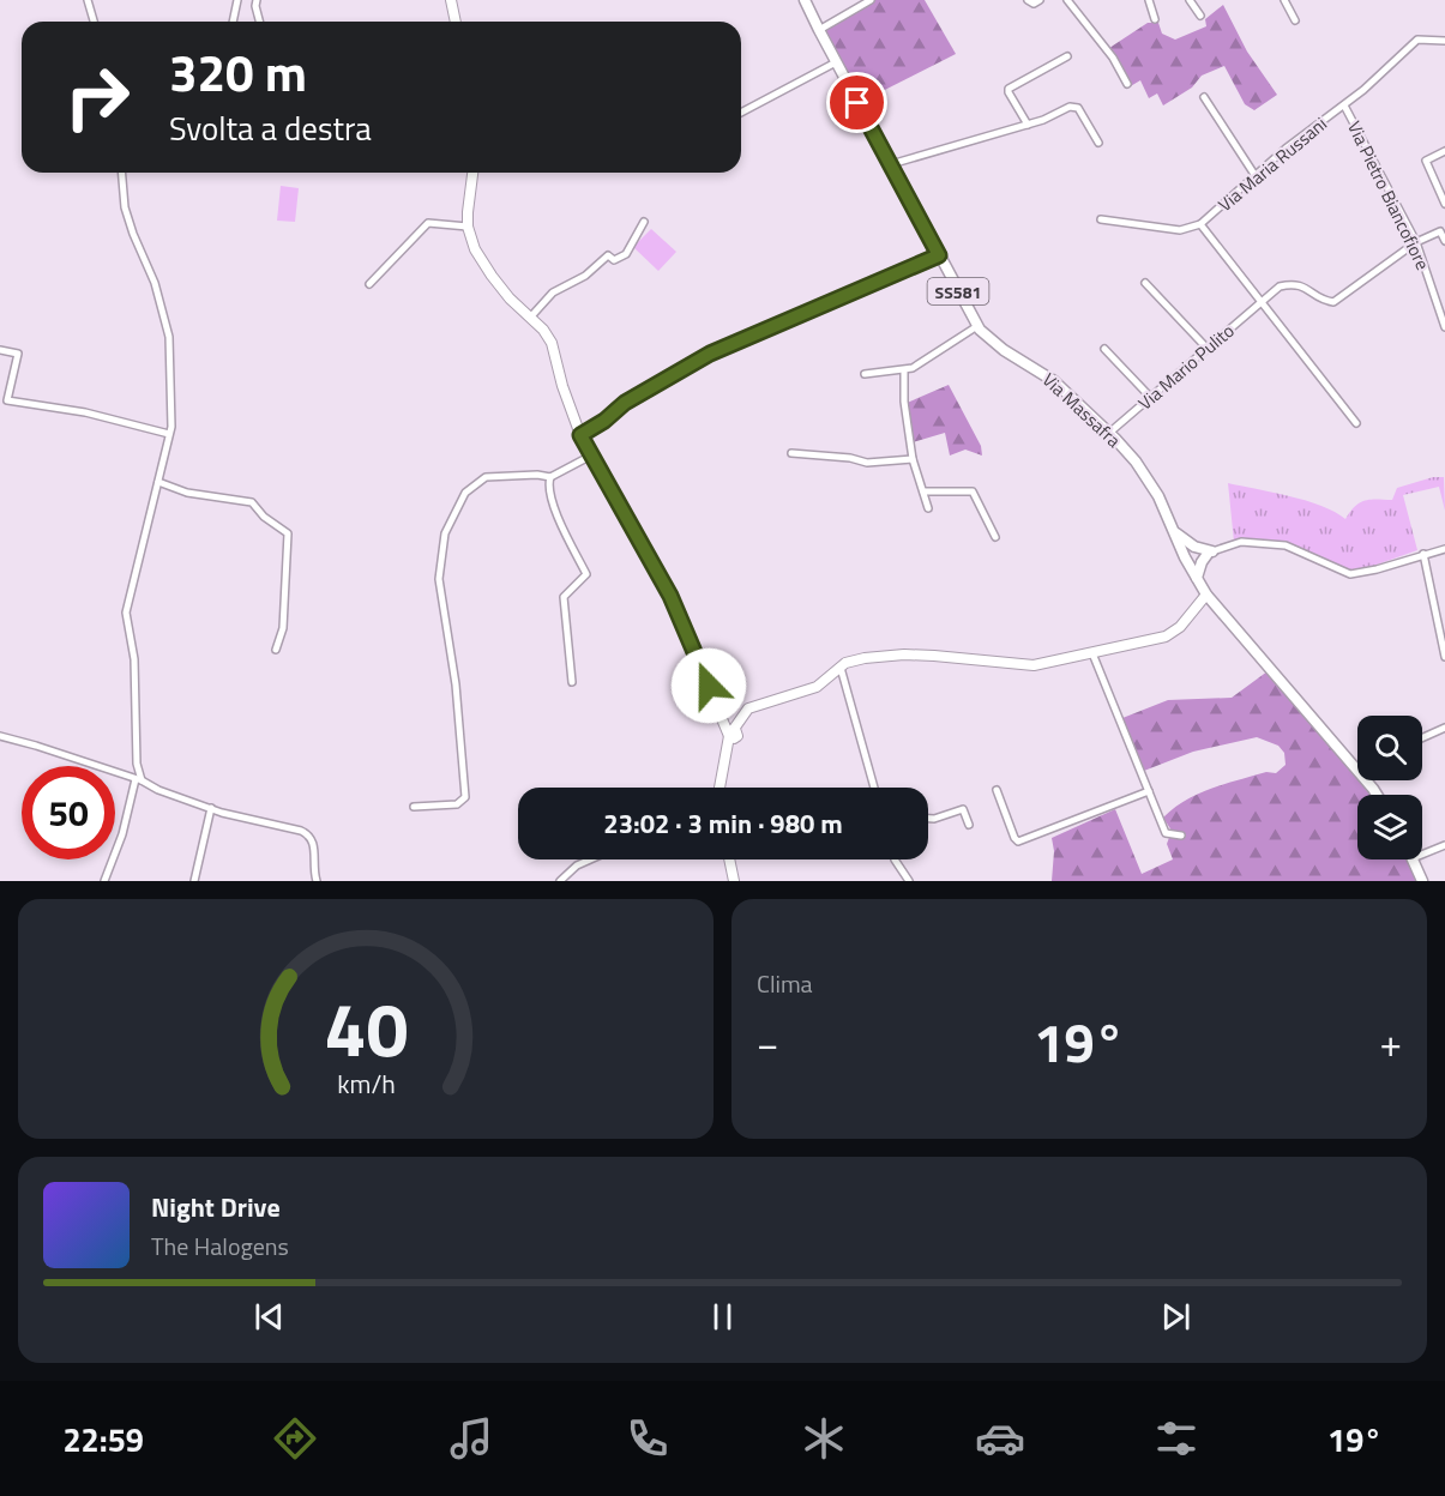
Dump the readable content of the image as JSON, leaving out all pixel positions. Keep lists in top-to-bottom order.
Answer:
{
  "streets": {
    "main road": ["SS581", "Via Massafra"],
    "street": ["Via Maria Russani", "Via Pietro Biancofiore", "Via Mario Pulito"]
  },
  "crossings": [
    ["Via Maria Russani", "Via Pietro Biancofiore"],
    ["Via Pietro Biancofiore", "Via Mario Pulito"],
    ["Via Mario Pulito", "Via Massafra"]
  ],
  "page": {
    "turn": ["320 m", "Svolta a destra"],
    "limit": "50",
    "trip": "23:02 · 3 min · 980 m",
    "tile": "Clima",
    "heat": ["−", "19°", "+"],
    "song": ["Night Drive", "The Halogens"],
    "tabs": ["22:59", "19°"],
    "gauge": ["40", "km/h"]
  }
}
